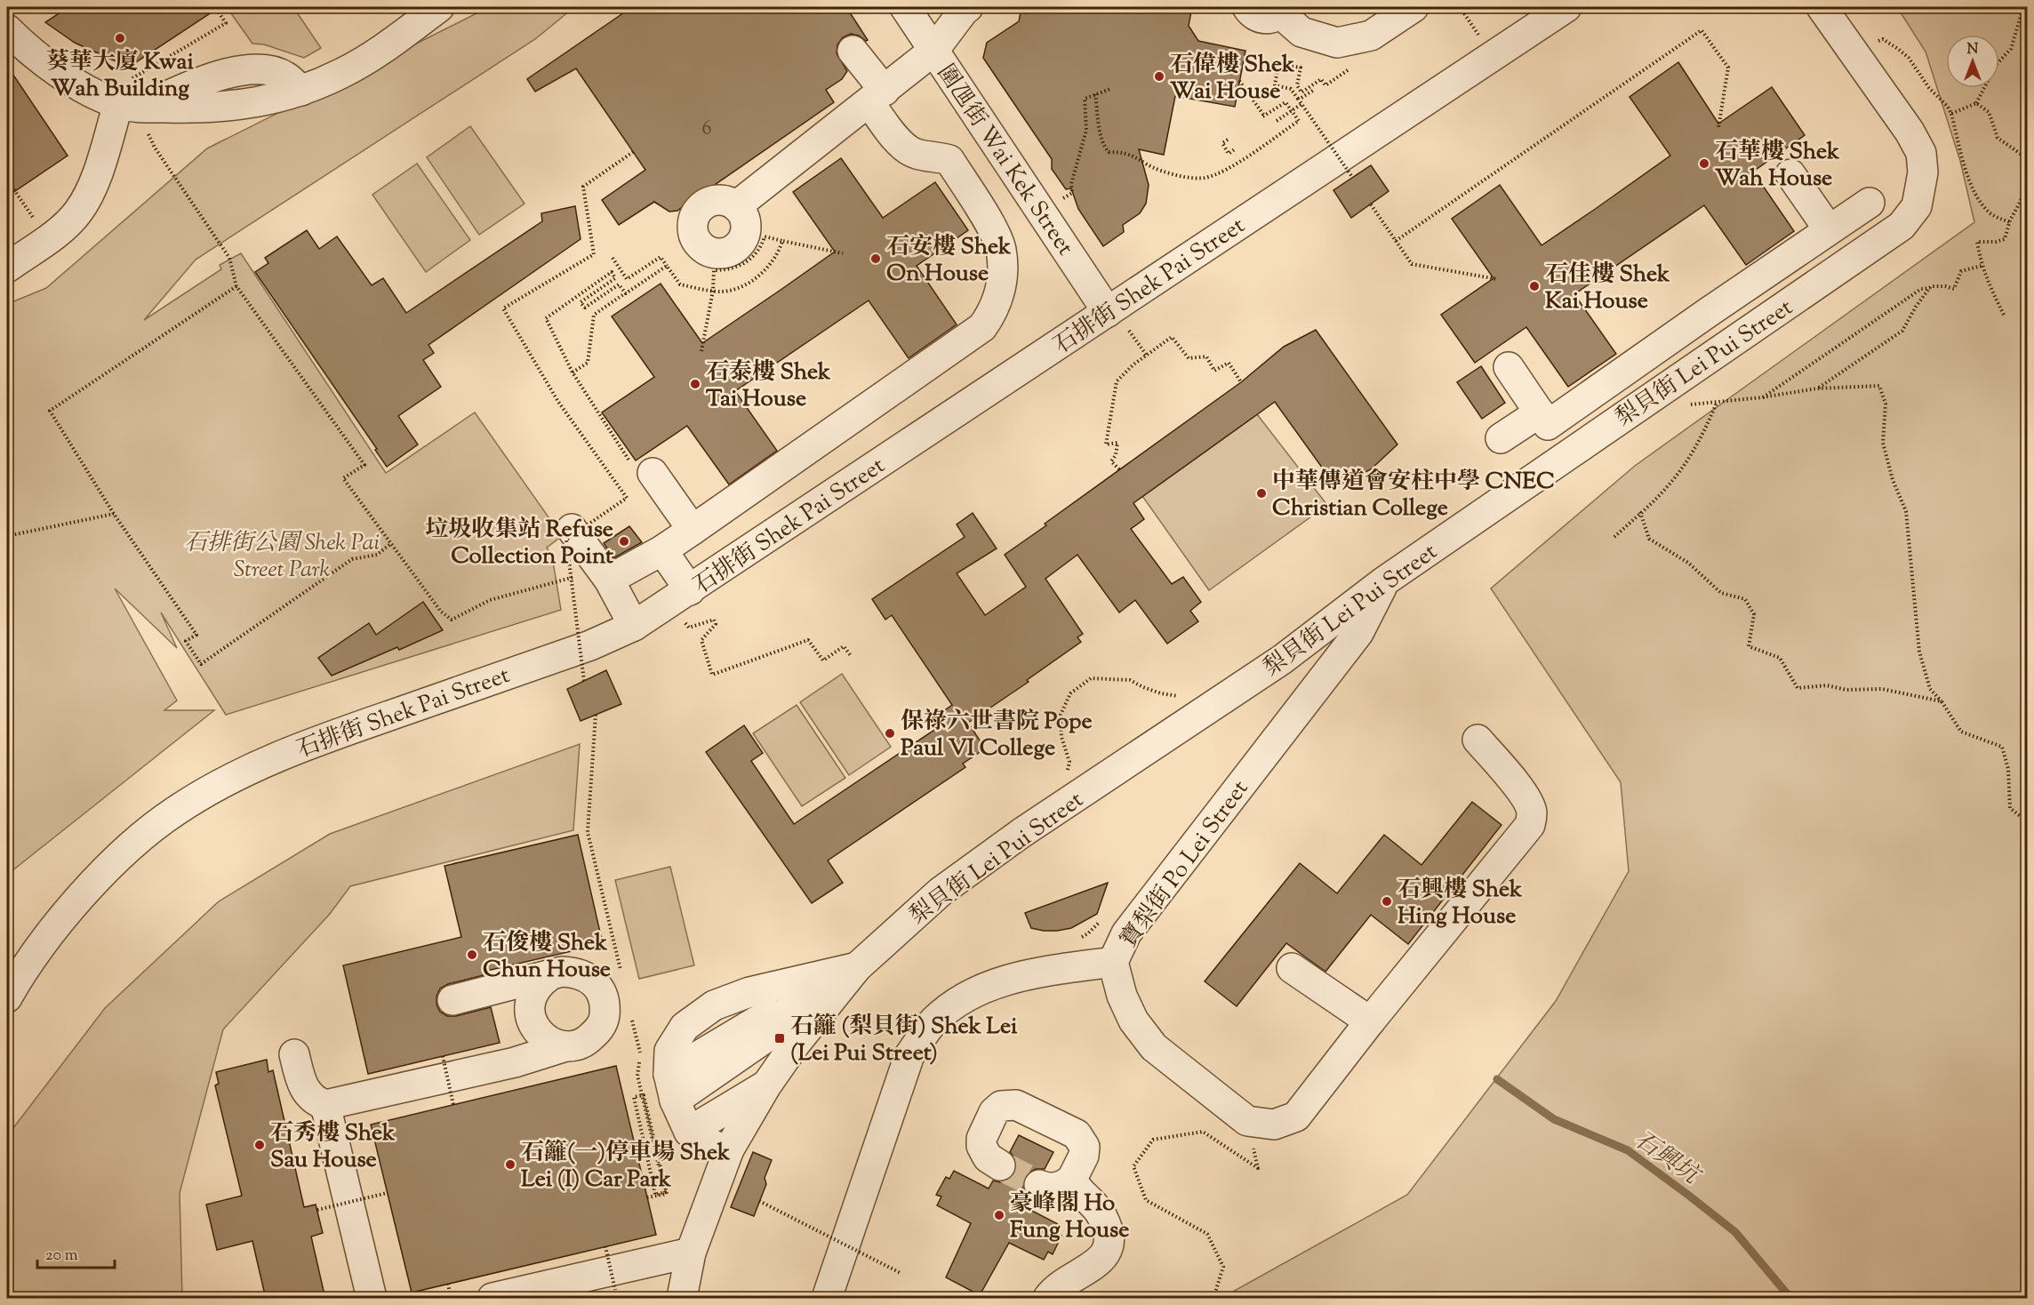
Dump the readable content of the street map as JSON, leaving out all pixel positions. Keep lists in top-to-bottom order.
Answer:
{
  "streets": {
    "street": [
      "圍乪街 Wai Kek Street",
      "石排街 Shek Pai Street",
      "梨貝街 Lei Pui Street",
      "寶梨街 Po Lei Street"
    ]
  },
  "crossings": [
    ["圍乪街 Wai Kek Street", "石排街 Shek Pai Street"],
    ["梨貝街 Lei Pui Street", "寶梨街 Po Lei Street"]
  ],
  "water": ["石興坑"],
  "parks": ["石排街公園 Shek Pai Street Park"],
  "places": {
    "other": [
      "葵華大廈 Kwai Wah Building",
      "石偉樓 Shek Wai House",
      "石華樓 Shek Wah House",
      "石安樓 Shek On House",
      "石佳樓 Shek Kai House",
      "石泰樓 Shek Tai House",
      "中華傳道會安柱中學 CNEC Christian College",
      "垃圾收集站 Refuse Collection Point",
      "保祿六世書院 Pope Paul VI College",
      "石興樓 Shek Hing House",
      "石俊樓 Shek Chun House",
      "石秀樓 Shek Sau House",
      "石籬(一)停車場 Shek Lei (I) Car Park",
      "豪峰閣 Ho Fung House"
    ],
    "transit": ["石籬 (梨貝街) Shek Lei (Lei Pui Street)"]
  },
  "house_numbers": ["6"],
  "scale_bar": "20 m",
  "north": "top"
}
